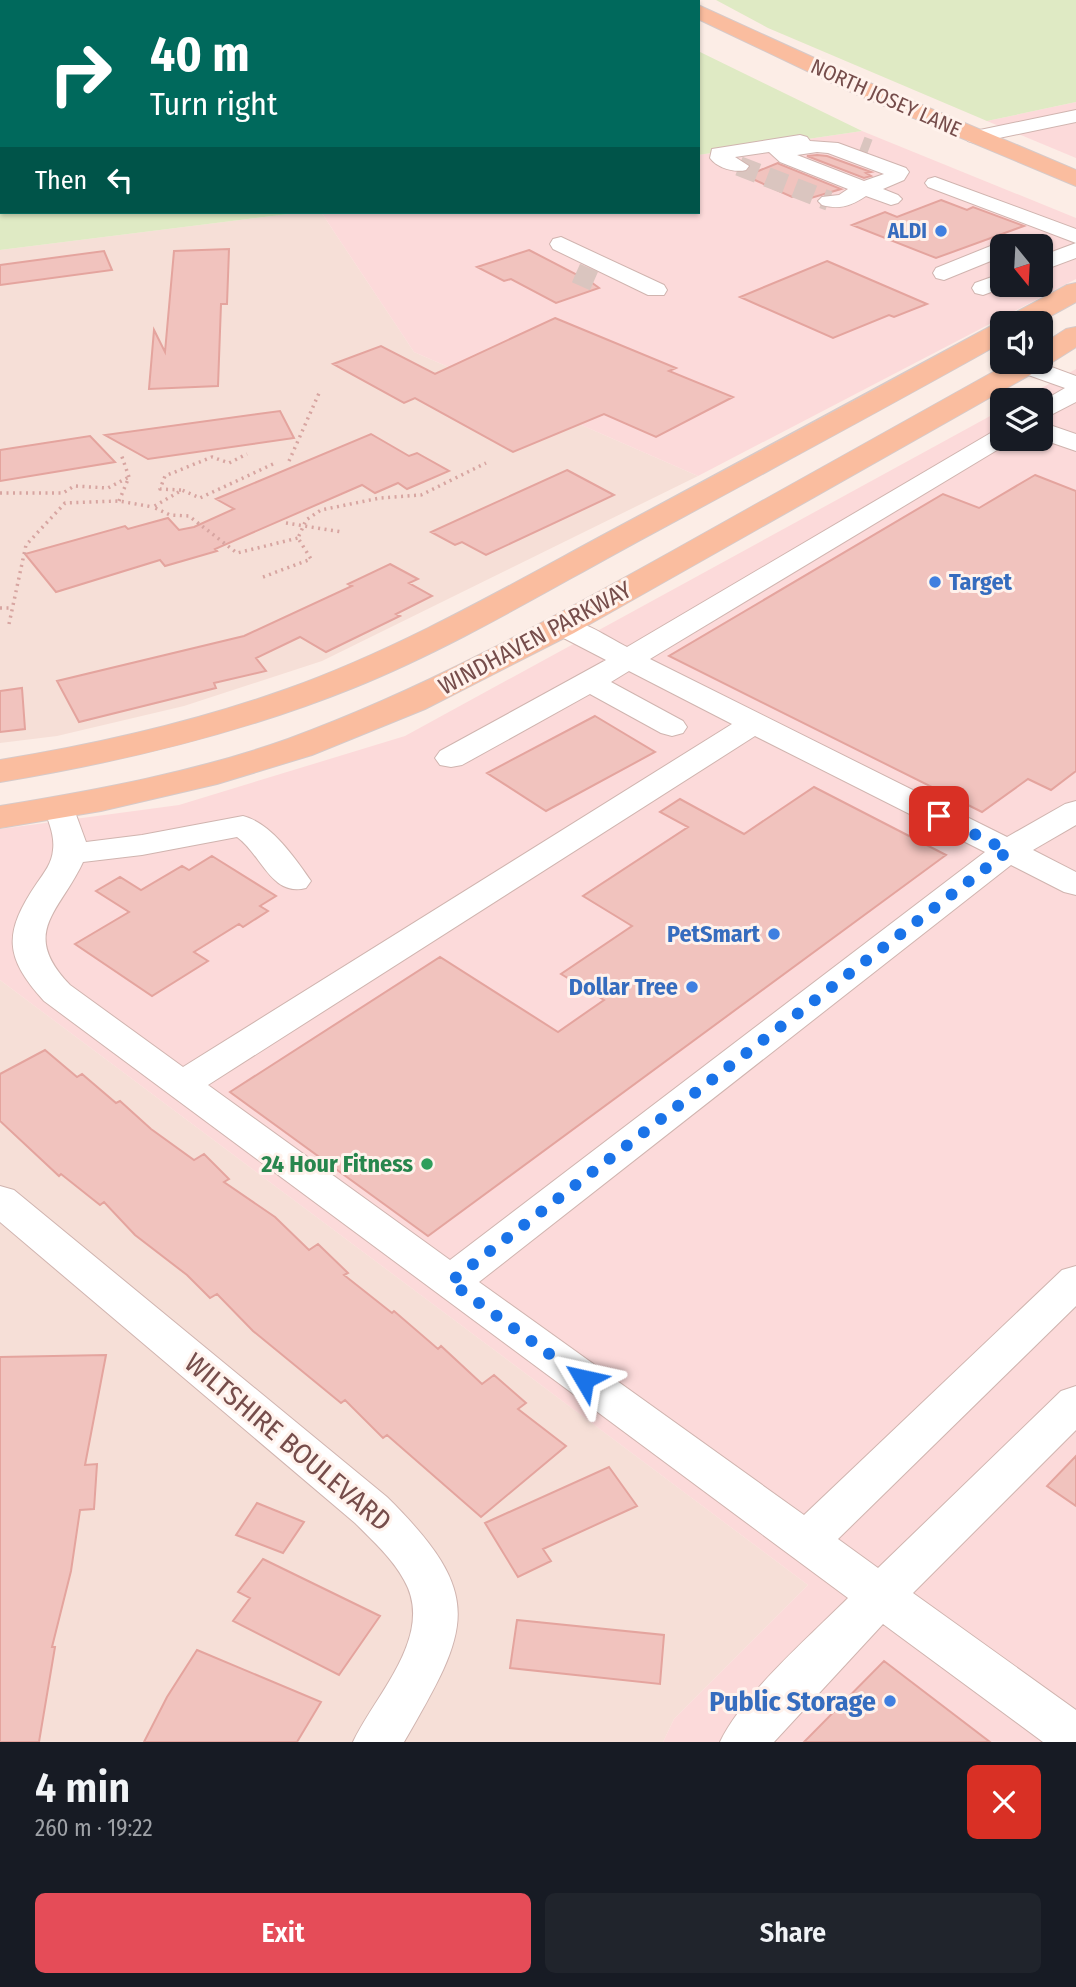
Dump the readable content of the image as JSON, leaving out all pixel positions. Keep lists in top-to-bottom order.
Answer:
{
  "streets": {
    "main road": ["NORTH JOSEY LANE", "WINDHAVEN PARKWAY"],
    "street": ["WILTSHIRE BOULEVARD"]
  },
  "places": [
    "ALDI",
    "Target",
    "PetSmart",
    "Dollar Tree",
    "24 Hour Fitness",
    "Public Storage"
  ],
  "north": "bottom",
  "page": {
    "turn": ["40 m", "Turn right"],
    "then": "Then",
    "heading": ["4 min", "260 m · 19:22"],
    "buttons": ["Exit", "Share"]
  }
}
